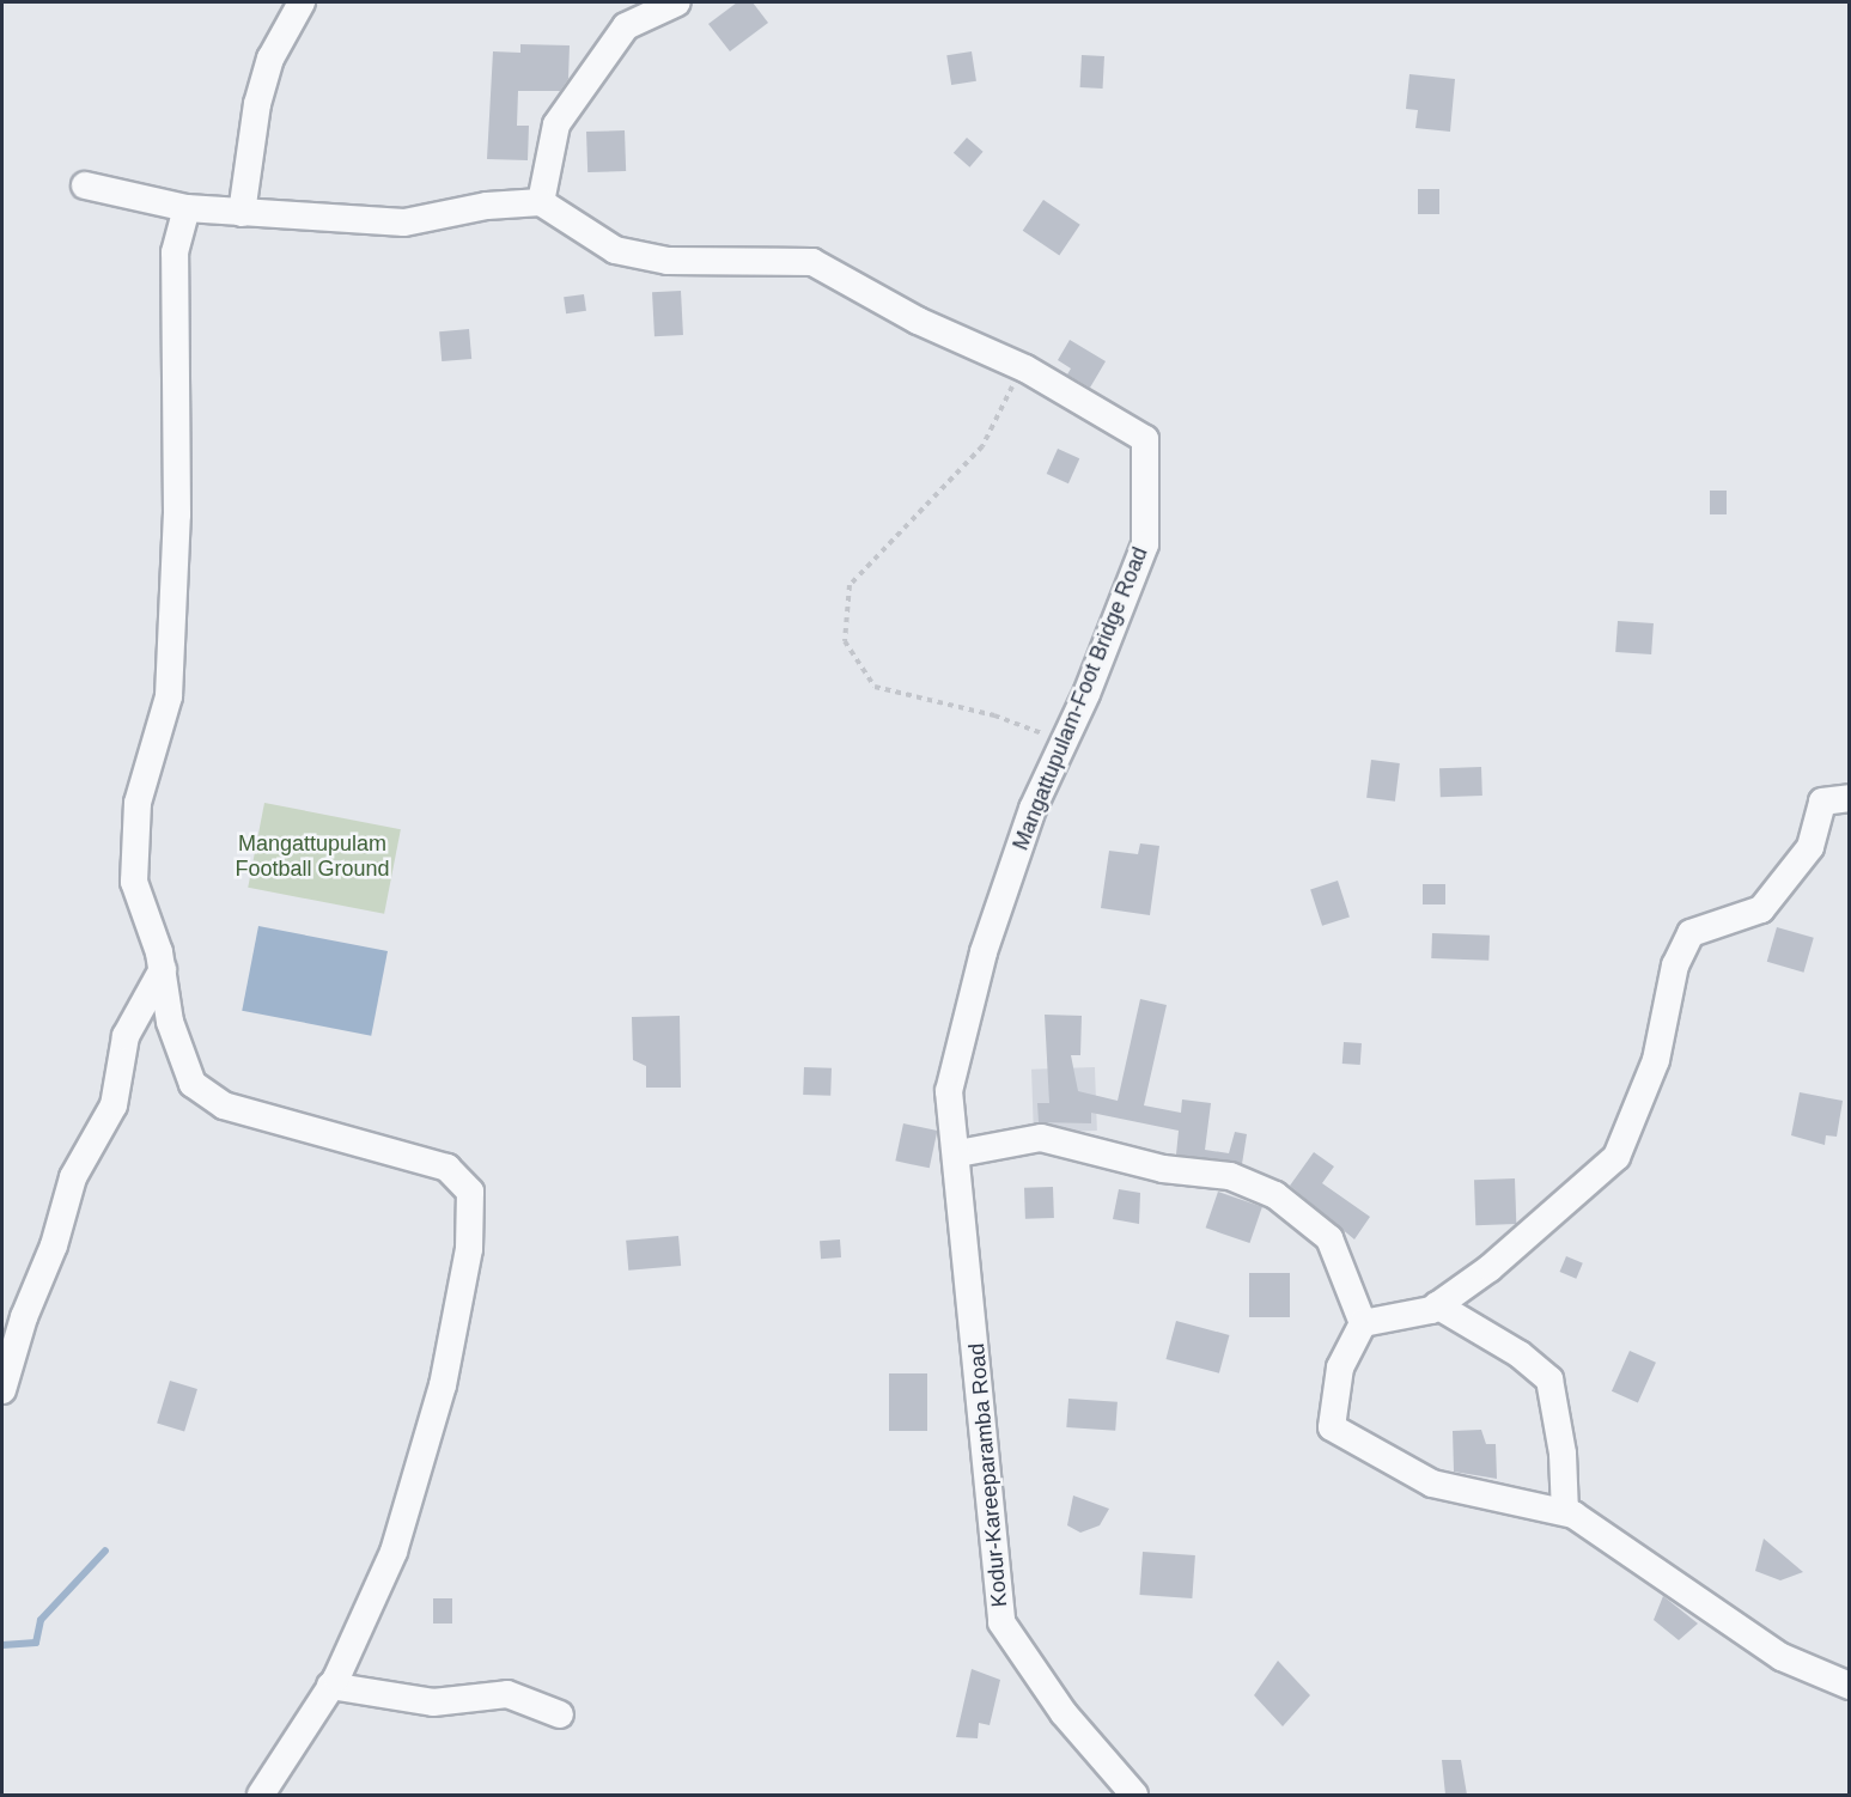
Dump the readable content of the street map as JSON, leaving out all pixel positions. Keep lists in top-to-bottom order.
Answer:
{
  "streets": {
    "street": ["Mangattupulam-Foot Bridge Road", "Kodur-Kareeparamba Road"]
  },
  "crossings": [
    ["Mangattupulam-Foot Bridge Road", "Kodur-Kareeparamba Road"]
  ],
  "parks": ["Mangattupulam Football Ground"]
}
